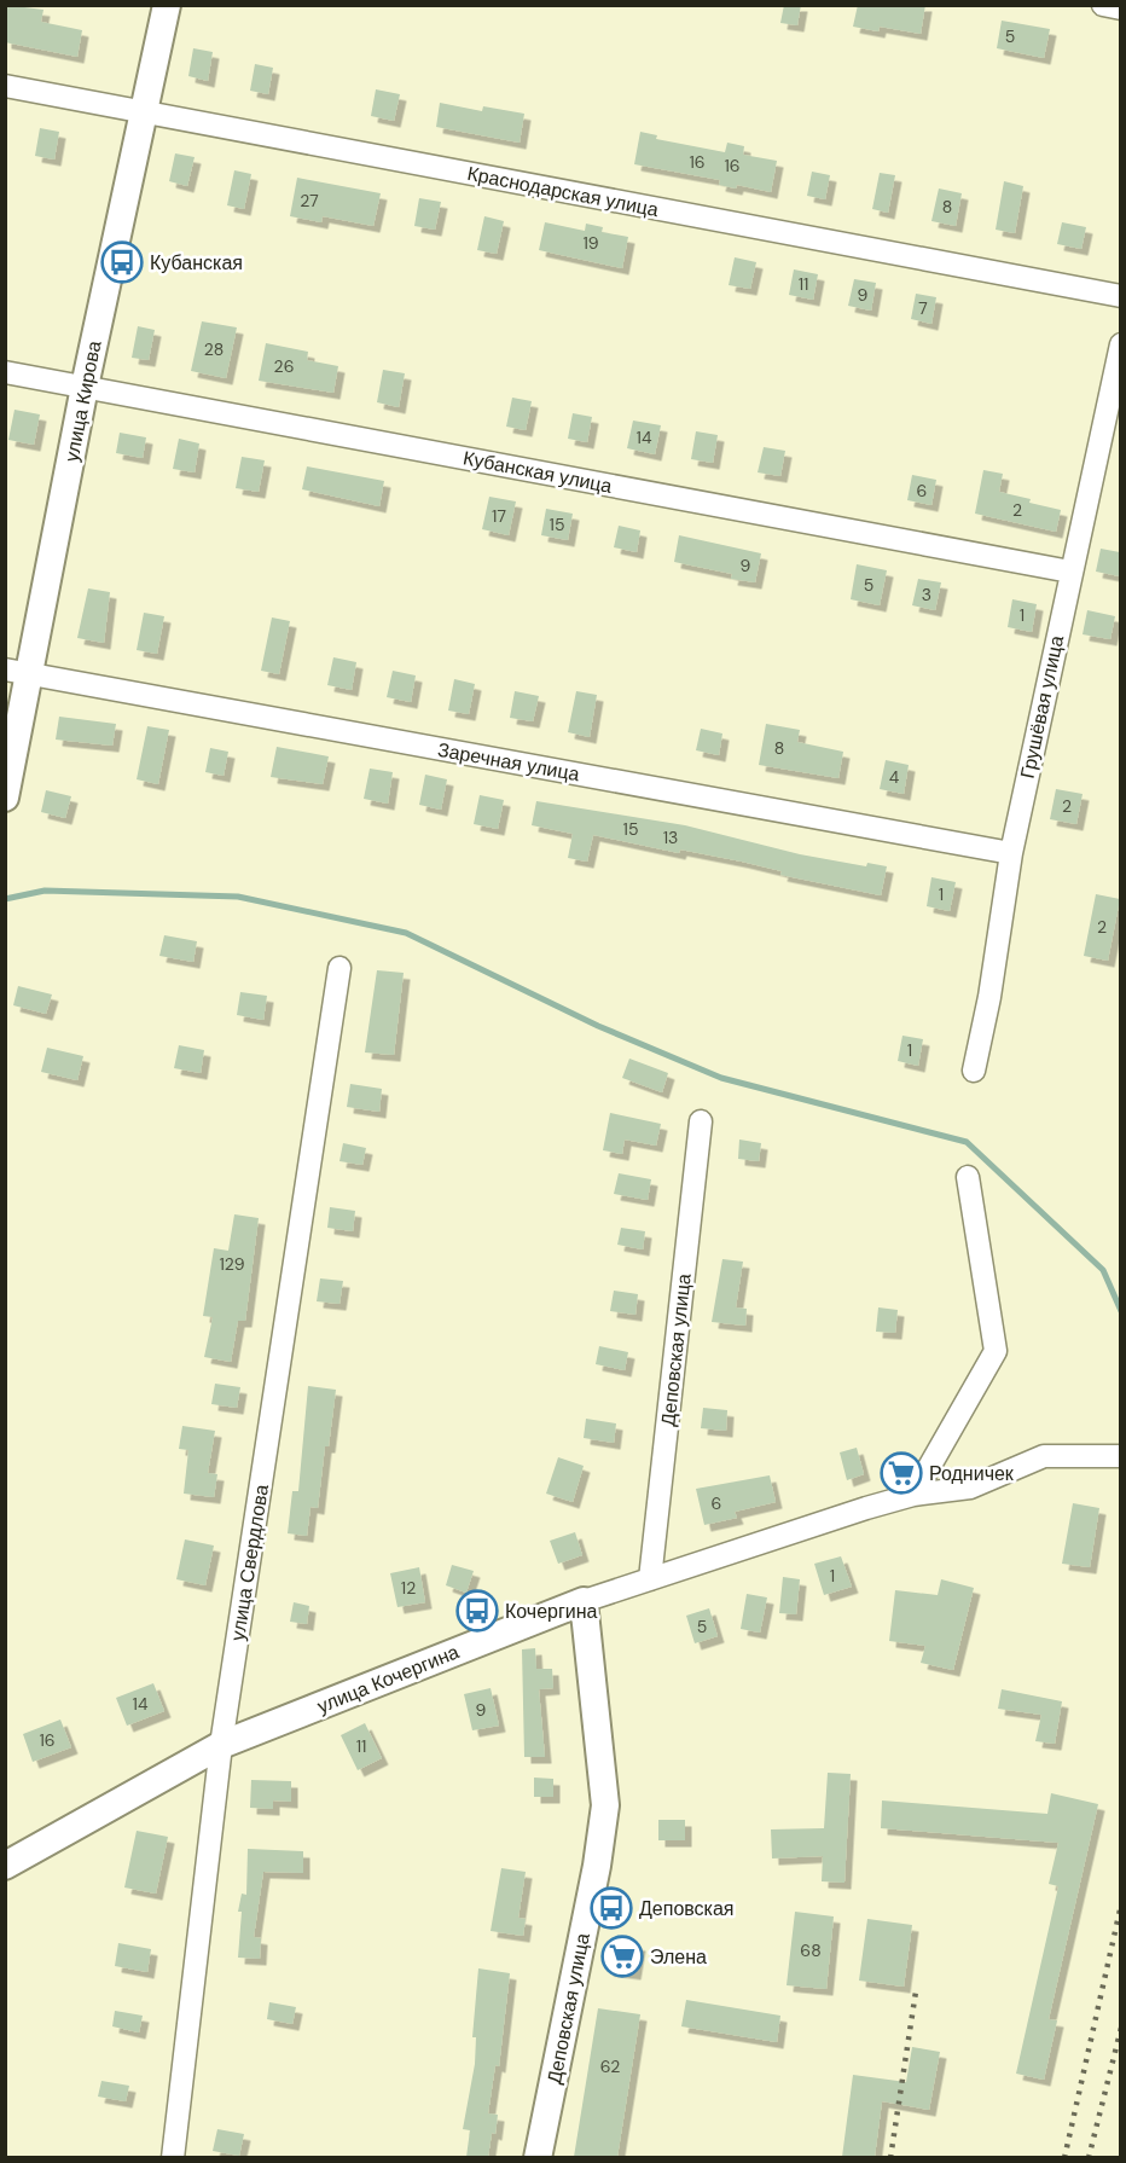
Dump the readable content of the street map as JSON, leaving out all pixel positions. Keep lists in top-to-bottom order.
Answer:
{
  "streets": {
    "street": [
      "Краснодарская улица",
      "улица Кирова",
      "Кубанская улица",
      "Грушёвая улица",
      "Заречная улица",
      "Деповская улица",
      "улица Свердлова",
      "улица Кочергина"
    ]
  },
  "crossings": [
    ["Краснодарская улица", "улица Кирова"],
    ["улица Кирова", "Кубанская улица"],
    ["улица Кирова", "Заречная улица"],
    ["Кубанская улица", "Грушёвая улица"],
    ["Грушёвая улица", "Заречная улица"],
    ["Деповская улица", "улица Кочергина"],
    ["улица Свердлова", "улица Кочергина"]
  ],
  "places": {
    "bus stop": ["Кубанская", "Кочергина", "Деповская"],
    "supermarket": ["Родничек", "Элена"]
  },
  "house_numbers": [
    "5",
    "16",
    "16",
    "27",
    "8",
    "19",
    "11",
    "9",
    "7",
    "28",
    "26",
    "14",
    "6",
    "2",
    "17",
    "15",
    "9",
    "5",
    "3",
    "1",
    "8",
    "4",
    "2",
    "15",
    "13",
    "1",
    "2",
    "1",
    "129",
    "6",
    "1",
    "12",
    "5",
    "14",
    "9",
    "16",
    "11",
    "68",
    "62"
  ]
}
